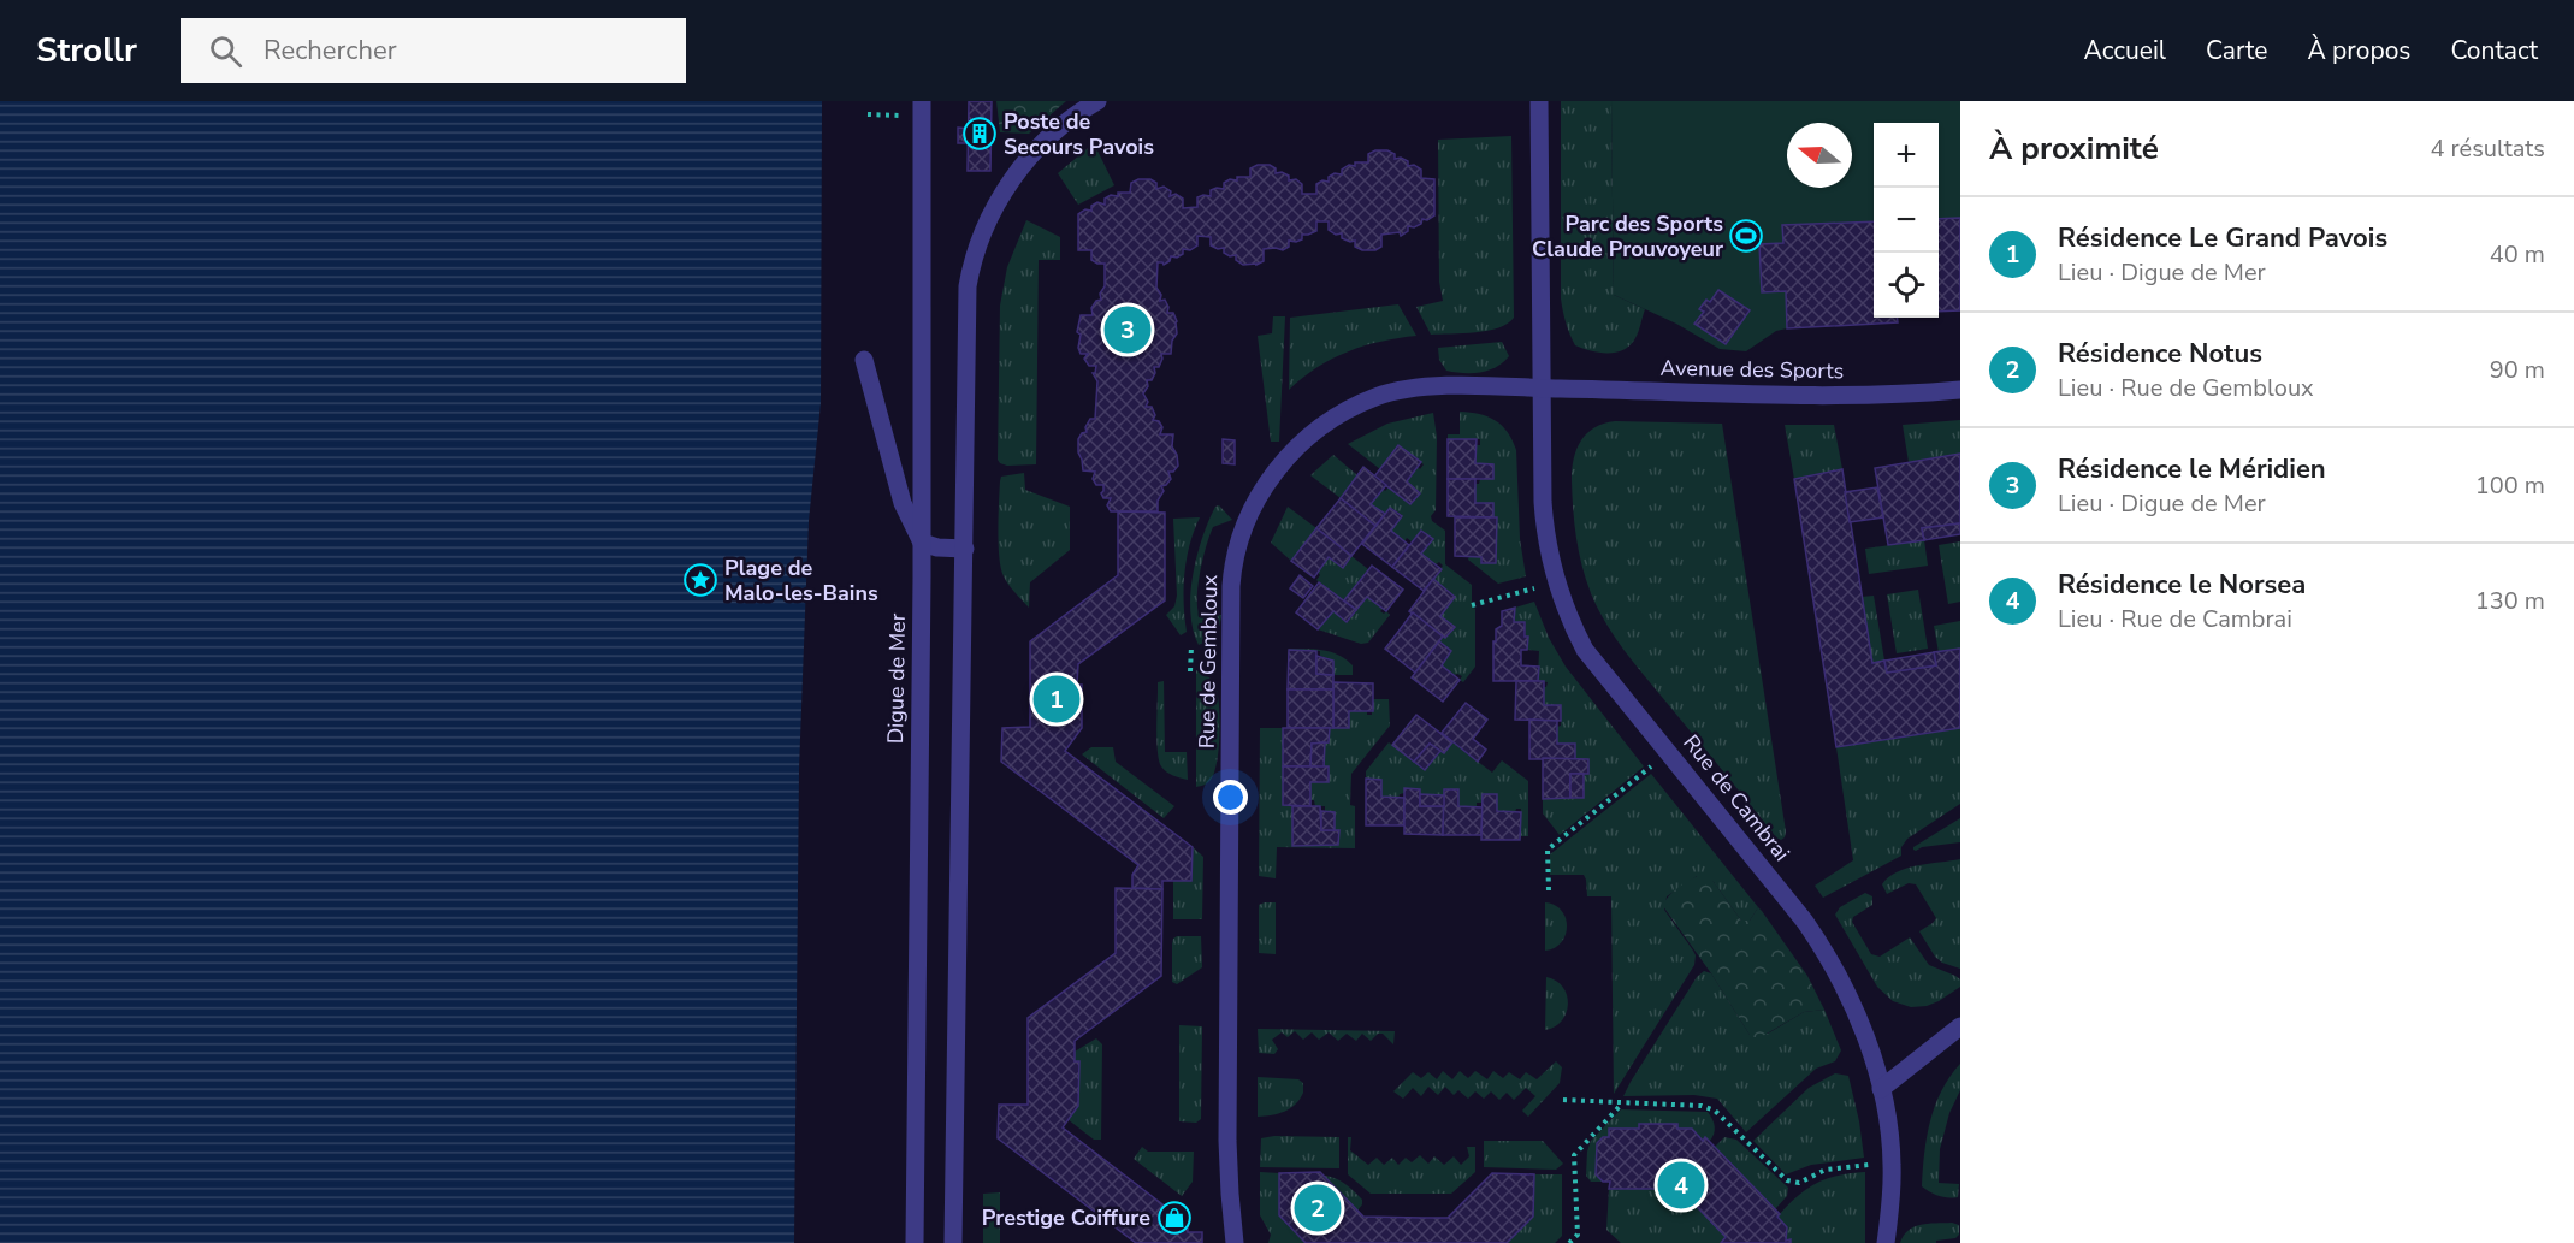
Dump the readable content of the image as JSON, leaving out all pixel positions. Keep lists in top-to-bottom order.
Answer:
{
  "streets": {
    "street": [
      "Avenue des Sports",
      "Rue de Gembloux",
      "Digue de Mer",
      "Rue de Cambrai"
    ]
  },
  "crossings": [
    ["Avenue des Sports", "Rue de Gembloux"],
    ["Avenue des Sports", "Rue de Cambrai"],
    ["Rue de Gembloux", "Rue de Cambrai"]
  ],
  "places": {
    "building": ["Poste de Secours Pavois"],
    "sports": ["Parc des Sports Claude Prouvoyeur"],
    "place": ["Plage de Malo-les-Bains"],
    "shop": ["Prestige Coiffure"]
  },
  "north": "left",
  "page": {
    "header": "Strollr",
    "search": "Rechercher",
    "nav": [
      "Accueil",
      "Carte",
      "À propos",
      "Contact"
    ],
    "heading": ["À proximité", "4 résultats"],
    "map_buttons": ["+", "−"],
    "list": [
      {
        "mark": "1",
        "name": "Résidence Le Grand Pavois",
        "note": "Lieu · Digue de Mer",
        "value": "40 m"
      },
      {
        "mark": "2",
        "name": "Résidence Notus",
        "note": "Lieu · Rue de Gembloux",
        "value": "90 m"
      },
      {
        "mark": "3",
        "name": "Résidence le Méridien",
        "note": "Lieu · Digue de Mer",
        "value": "100 m"
      },
      {
        "mark": "4",
        "name": "Résidence le Norsea",
        "note": "Lieu · Rue de Cambrai",
        "value": "130 m"
      }
    ],
    "pins": [
      "3",
      "1",
      "4",
      "2"
    ]
  }
}
